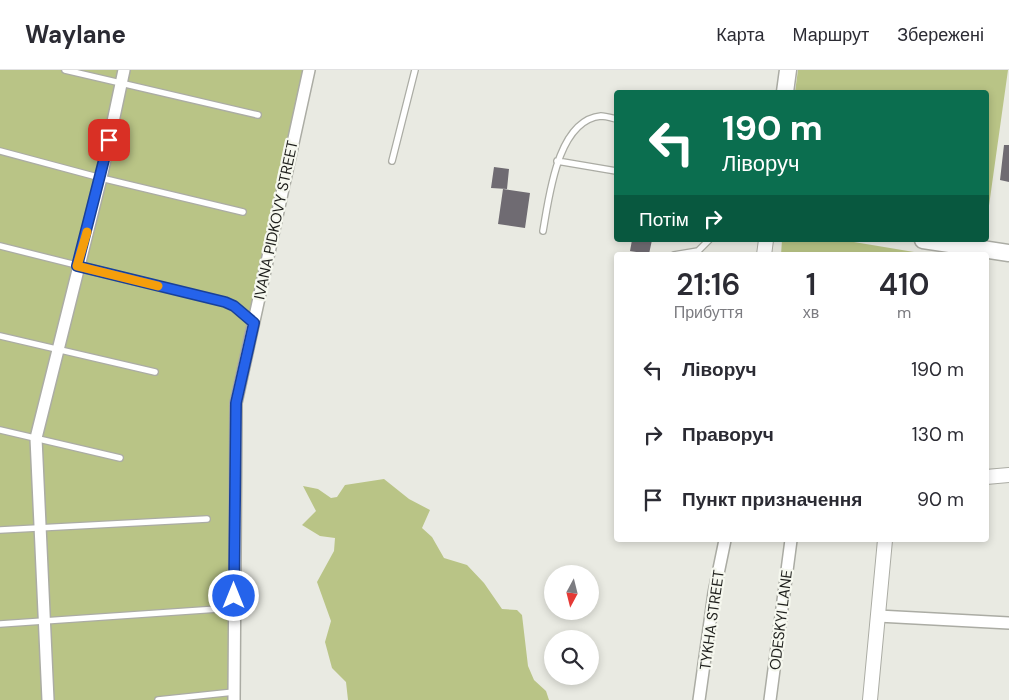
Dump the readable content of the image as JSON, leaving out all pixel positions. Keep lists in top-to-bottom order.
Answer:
{
  "streets": {
    "street": ["IVANA PIDKOVY STREET", "TYKHA STREET", "ODESKYI LANE"]
  },
  "north": "bottom",
  "page": {
    "header": "Waylane",
    "nav": ["Карта", "Маршрут", "Збережені"],
    "turn": ["190 m", "Ліворуч"],
    "then": "Потім",
    "eta": [
      "21:16",
      "Прибуття",
      "1",
      "хв",
      "410",
      "m"
    ],
    "list": [
      {
        "name": "Ліворуч",
        "value": "190 m"
      },
      {
        "name": "Праворуч",
        "value": "130 m"
      },
      {
        "name": "Пункт призначення",
        "value": "90 m"
      }
    ]
  }
}
